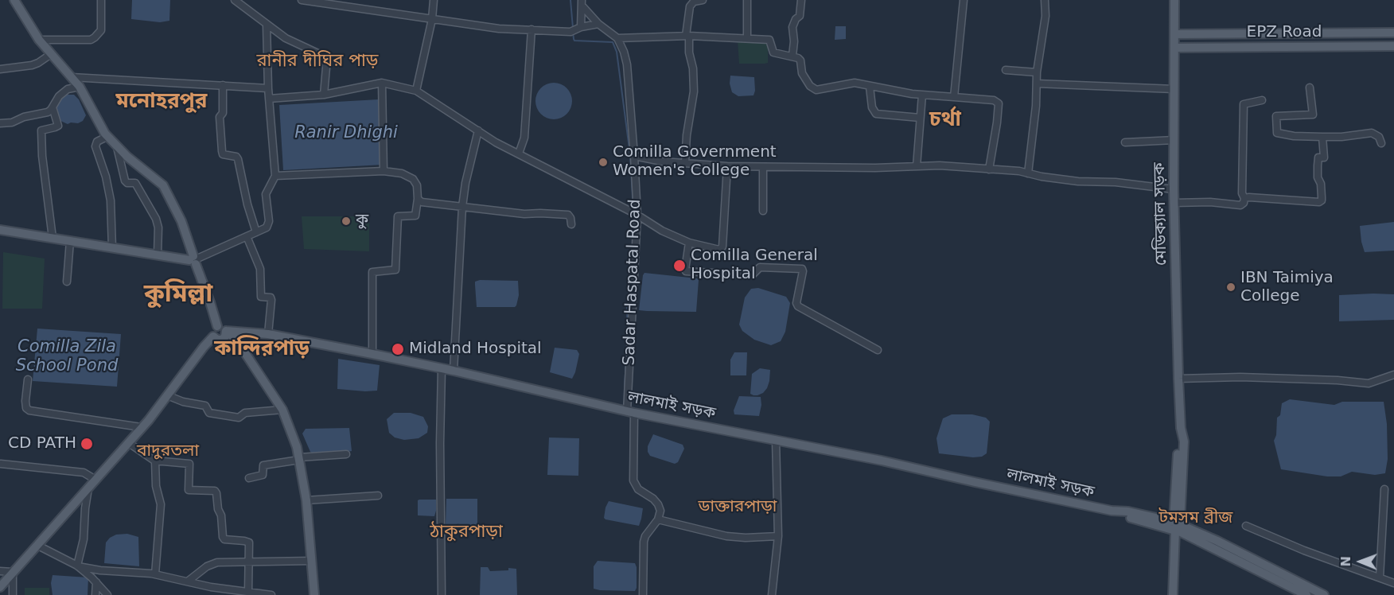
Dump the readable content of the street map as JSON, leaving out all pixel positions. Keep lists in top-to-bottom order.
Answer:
{
  "streets": {
    "main road": ["EPZ Road", "মেডিক্যাল সড়ক", "লালমাই সড়ক"],
    "street": ["Sadar Haspatal Road"]
  },
  "crossings": [
    ["EPZ Road", "মেডিক্যাল সড়ক"],
    ["মেডিক্যাল সড়ক", "লালমাই সড়ক"],
    ["Sadar Haspatal Road", "লালমাই সড়ক"]
  ],
  "districts": [
    "রানীর দীঘির পাড়",
    "মনোহরপুর",
    "চর্থা",
    "কুমিল্লা",
    "কান্দিরপাড়",
    "বাদুরতলা",
    "ডাক্তারপাড়া",
    "টমসম ব্রীজ",
    "ঠাকুরপাড়া"
  ],
  "water": ["Ranir Dhighi", "Comilla Zila School Pond"],
  "places": [
    "Comilla Government Women's College",
    "কু",
    "Comilla General Hospital",
    "IBN Taimiya College",
    "Midland Hospital",
    "CD PATH"
  ],
  "north": "left"
}
